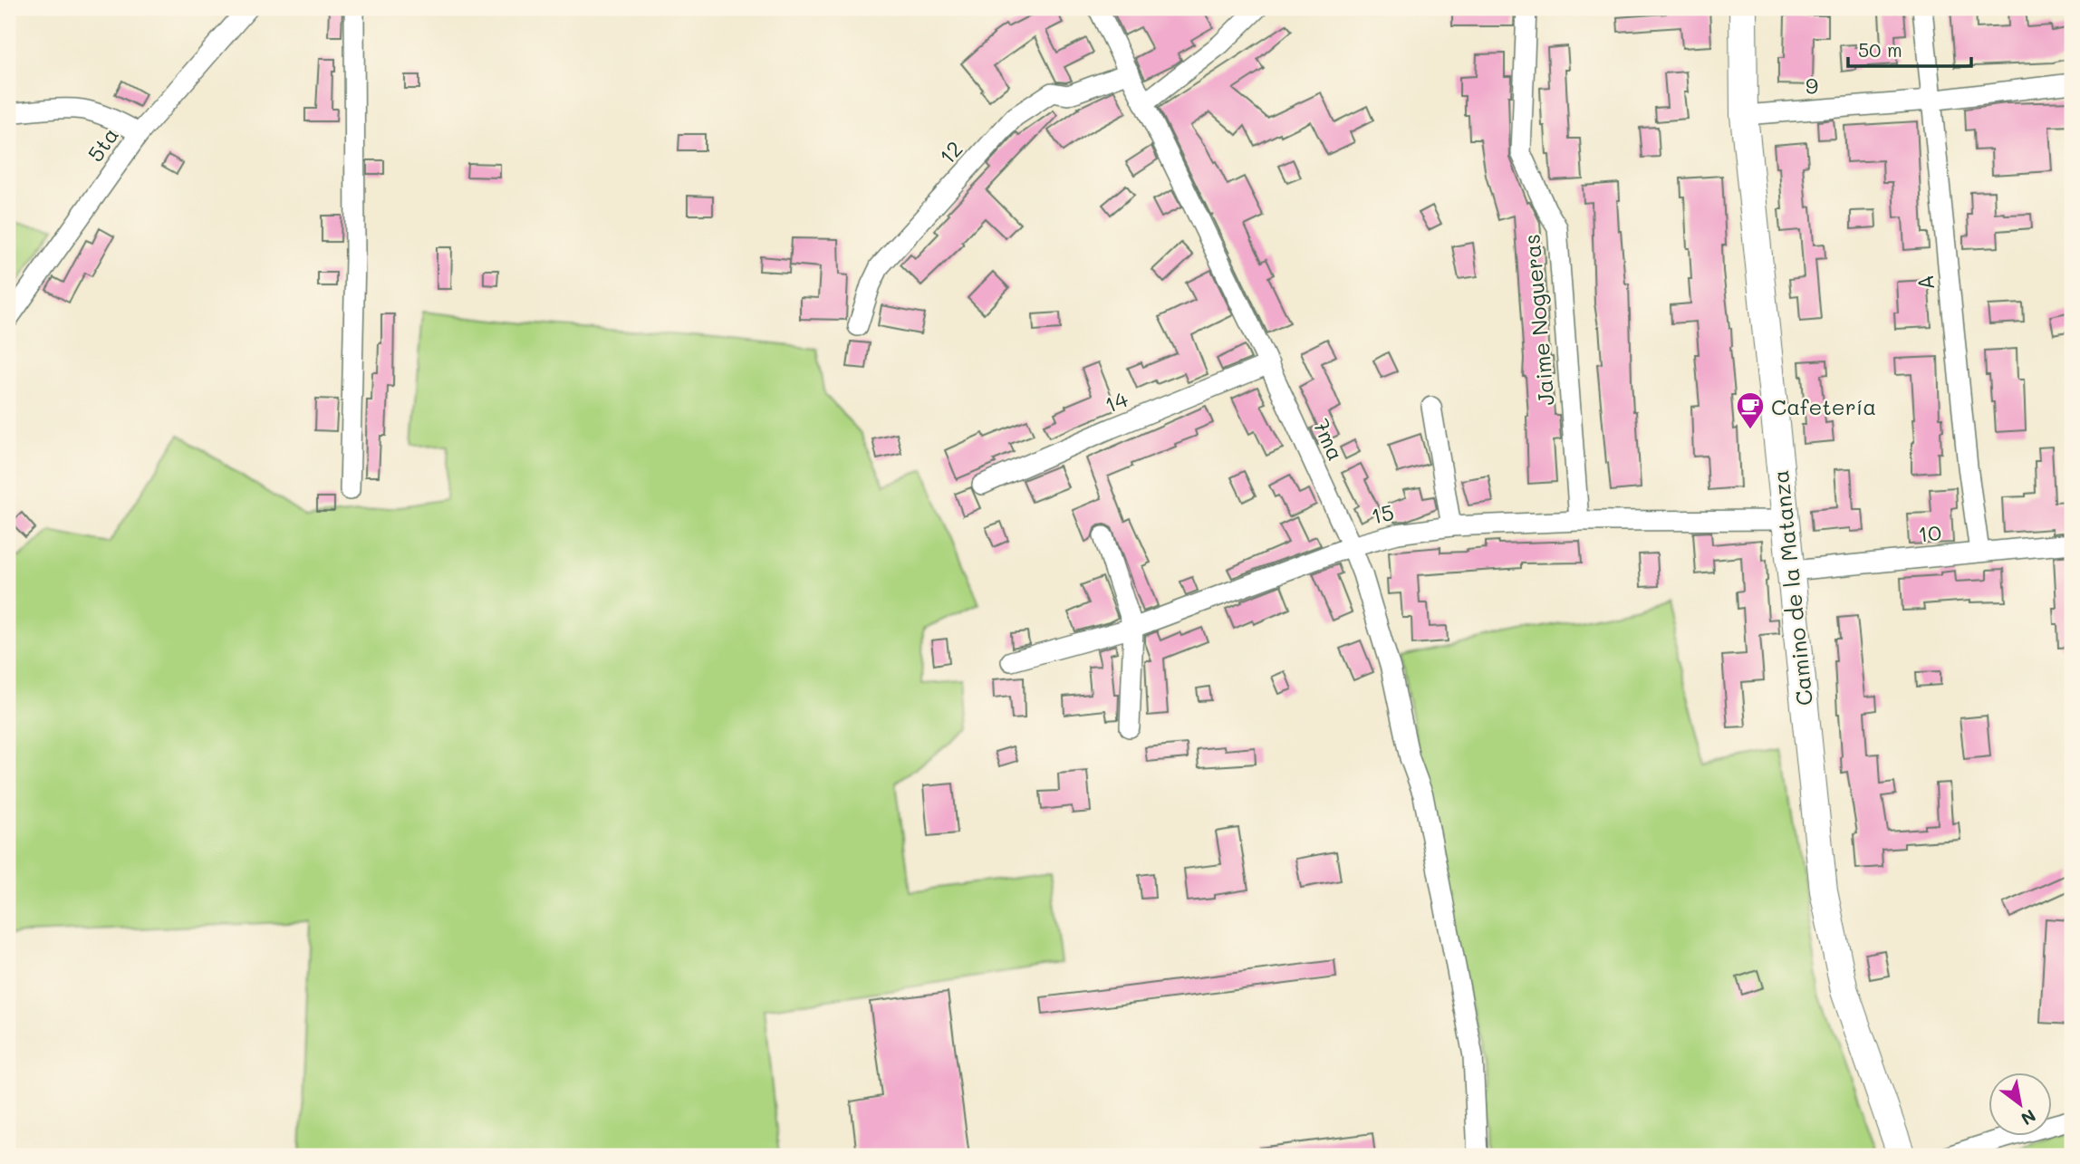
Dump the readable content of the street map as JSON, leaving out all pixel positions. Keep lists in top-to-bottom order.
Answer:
{
  "streets": {
    "main road": ["Camino de la Matanza"],
    "street": [
      "9",
      "5ta",
      "12",
      "A",
      "Jaime Nogueras",
      "14",
      "7ma",
      "15",
      "10"
    ]
  },
  "crossings": [
    ["9", "A"],
    ["9", "Camino de la Matanza"],
    ["12", "7ma"],
    ["A", "10"],
    ["Jaime Nogueras", "15"],
    ["14", "7ma"],
    ["7ma", "15"],
    ["15", "Camino de la Matanza"],
    ["10", "Camino de la Matanza"]
  ],
  "places": {
    "cafe": ["Cafetería"]
  },
  "scale_bar": "50 m",
  "north": "bottom right"
}
